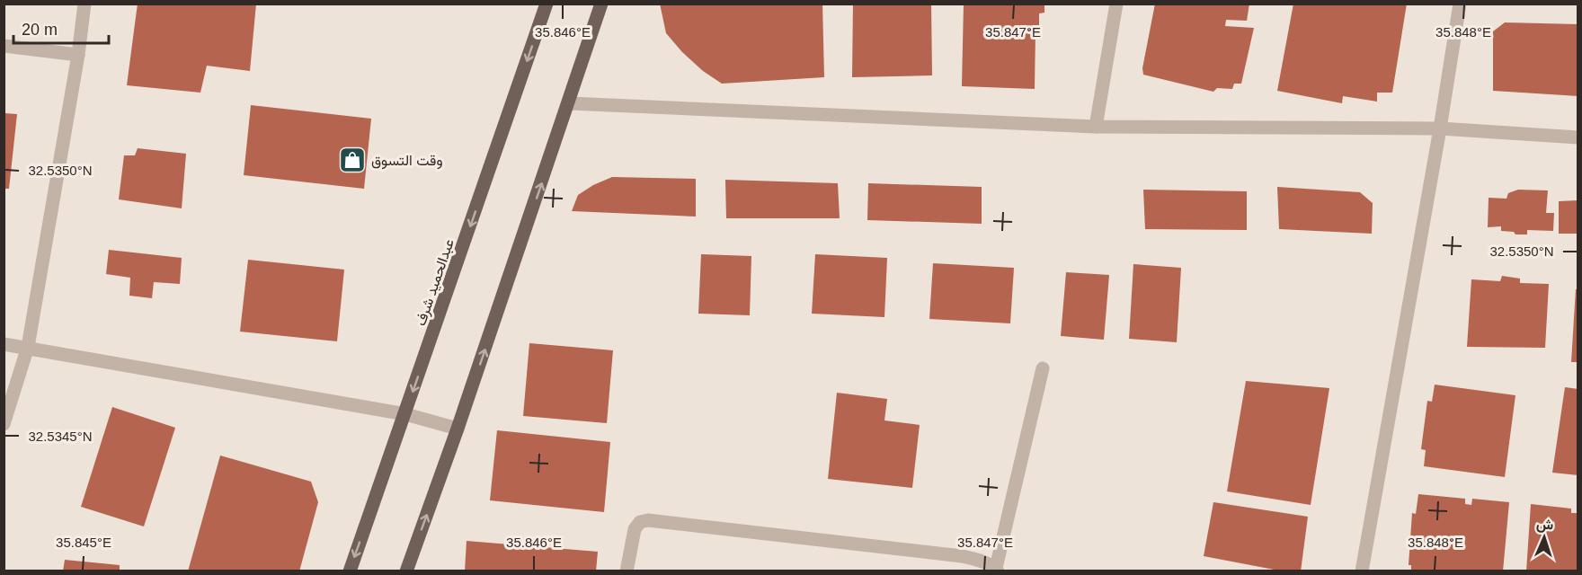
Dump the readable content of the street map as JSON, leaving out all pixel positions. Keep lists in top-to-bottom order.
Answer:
{
  "streets": {
    "main road": ["عبدالحميد شرف"]
  },
  "places": {
    "shop": ["وقت التسوق"]
  },
  "scale_bar": "20 m",
  "north": "top",
  "coordinates": [
    "35.846°E",
    "35.847°E",
    "35.848°E",
    "32.5350°N",
    "32.5345°N",
    "35.845°E"
  ]
}
